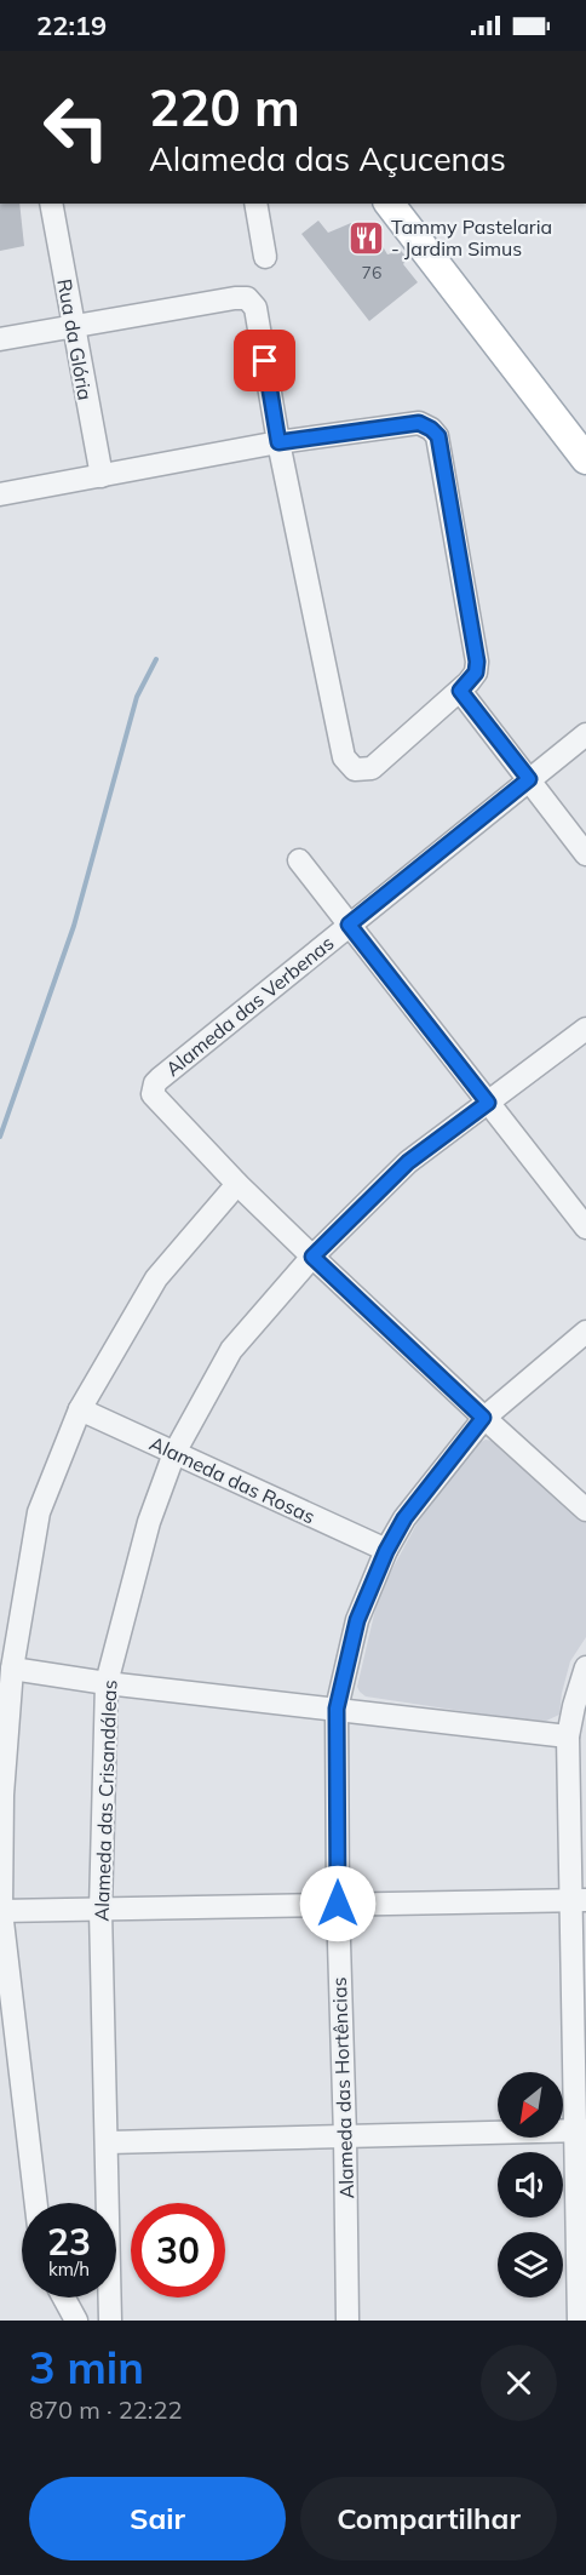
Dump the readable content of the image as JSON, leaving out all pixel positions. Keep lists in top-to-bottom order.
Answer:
{
  "streets": {
    "street": [
      "Rua da Glória",
      "Alameda das Verbenas",
      "Alameda das Rosas",
      "Alameda das Crisandáleas",
      "Alameda das Hortências"
    ]
  },
  "crossings": [
    ["Alameda das Rosas", "Alameda das Crisandáleas"],
    ["Alameda das Rosas", "Alameda das Hortências"]
  ],
  "places": {
    "restaurant": ["Tammy Pastelaria - Jardim Simus"]
  },
  "house_numbers": ["76"],
  "north": "bottom left",
  "page": {
    "status": "22:19",
    "turn": ["220 m", "Alameda das Açucenas"],
    "speed": "23 km/h",
    "limit": "30",
    "heading": ["3 min", "870 m · 22:22"],
    "buttons": ["Sair", "Compartilhar"]
  }
}
